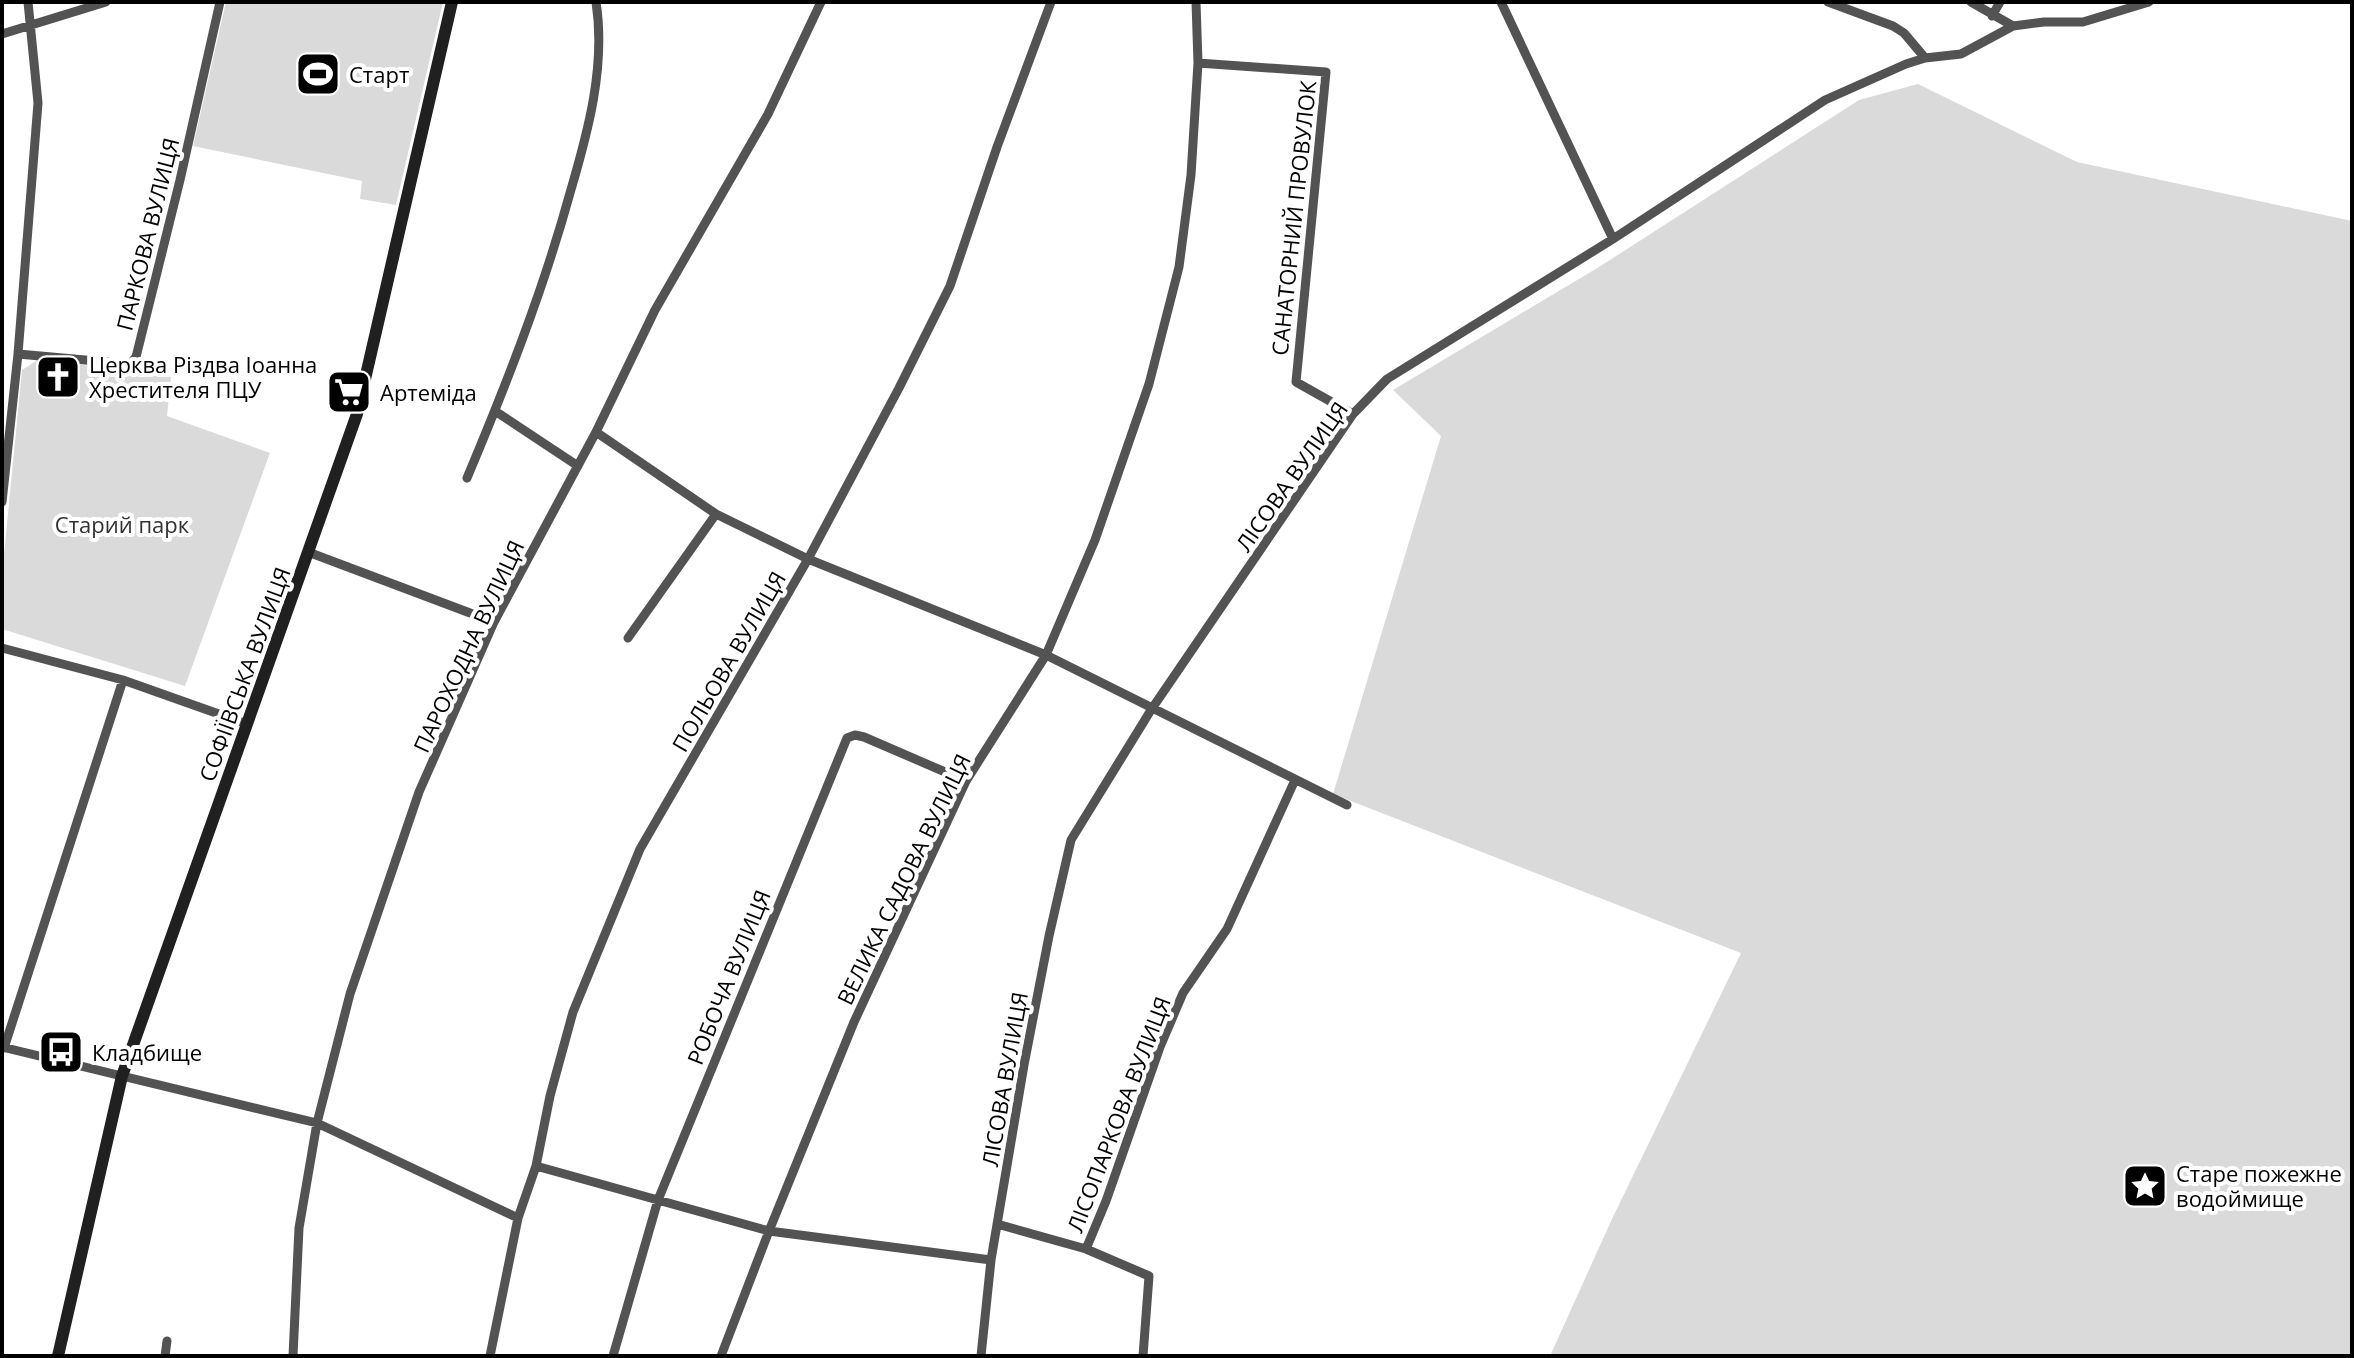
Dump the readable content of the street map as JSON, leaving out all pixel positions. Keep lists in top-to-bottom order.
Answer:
{
  "streets": {
    "street": [
      "САНАТОРНИЙ ПРОВУЛОК",
      "ПАРКОВА ВУЛИЦЯ",
      "ЛІСОВА ВУЛИЦЯ",
      "ПАРОХОДНА ВУЛИЦЯ",
      "ПОЛЬОВА ВУЛИЦЯ",
      "СОФІЇВСЬКА ВУЛИЦЯ",
      "ВЕЛИКА САДОВА ВУЛИЦЯ",
      "РОБОЧА ВУЛИЦЯ",
      "ЛІСОПАРКОВА ВУЛИЦЯ"
    ]
  },
  "crossings": [
    ["САНАТОРНИЙ ПРОВУЛОК", "ЛІСОВА ВУЛИЦЯ"],
    ["САНАТОРНИЙ ПРОВУЛОК", "ВЕЛИКА САДОВА ВУЛИЦЯ"],
    ["ВЕЛИКА САДОВА ВУЛИЦЯ", "РОБОЧА ВУЛИЦЯ"]
  ],
  "parks": ["Старий парк"],
  "places": {
    "sports": ["Старт"],
    "church": ["Церква Різдва Іоанна Хрестителя ПЦУ"],
    "supermarket": ["Артеміда"],
    "bus stop": ["Кладбище"],
    "place": ["Старе пожежне водоймище"]
  }
}
